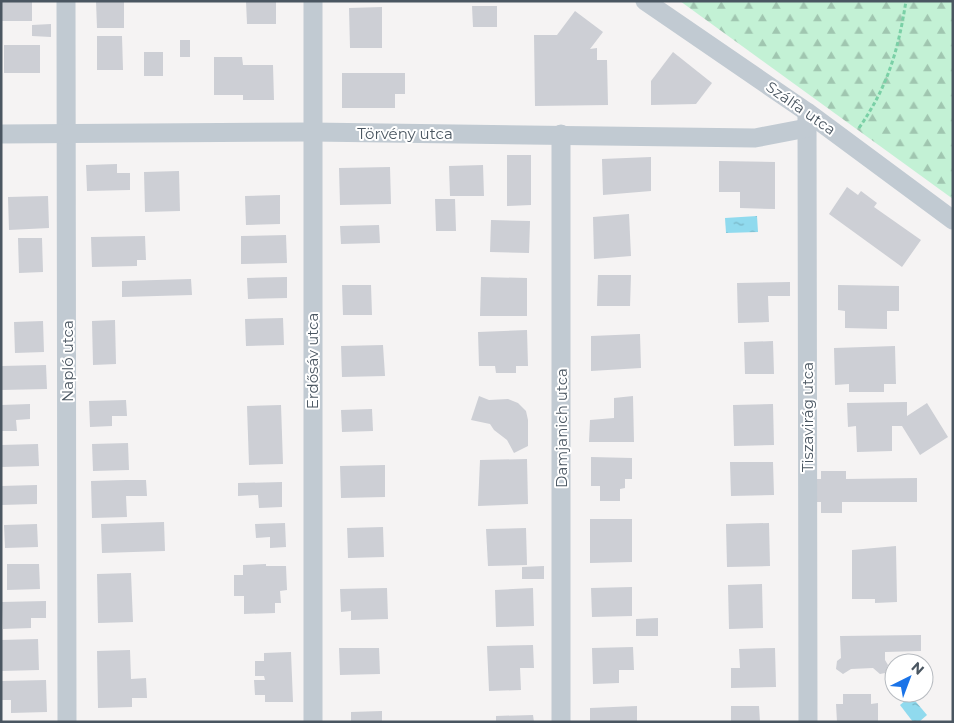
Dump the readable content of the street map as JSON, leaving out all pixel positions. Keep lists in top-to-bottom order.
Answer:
{
  "streets": {
    "street": [
      "Szálfa utca",
      "Törvény utca",
      "Napló utca",
      "Erdősáv utca",
      "Tiszavirág utca",
      "Damjanich utca"
    ]
  },
  "crossings": [
    ["Szálfa utca", "Törvény utca"],
    ["Szálfa utca", "Tiszavirág utca"],
    ["Törvény utca", "Napló utca"],
    ["Törvény utca", "Erdősáv utca"],
    ["Törvény utca", "Tiszavirág utca"],
    ["Törvény utca", "Damjanich utca"]
  ],
  "north": "top right"
}
